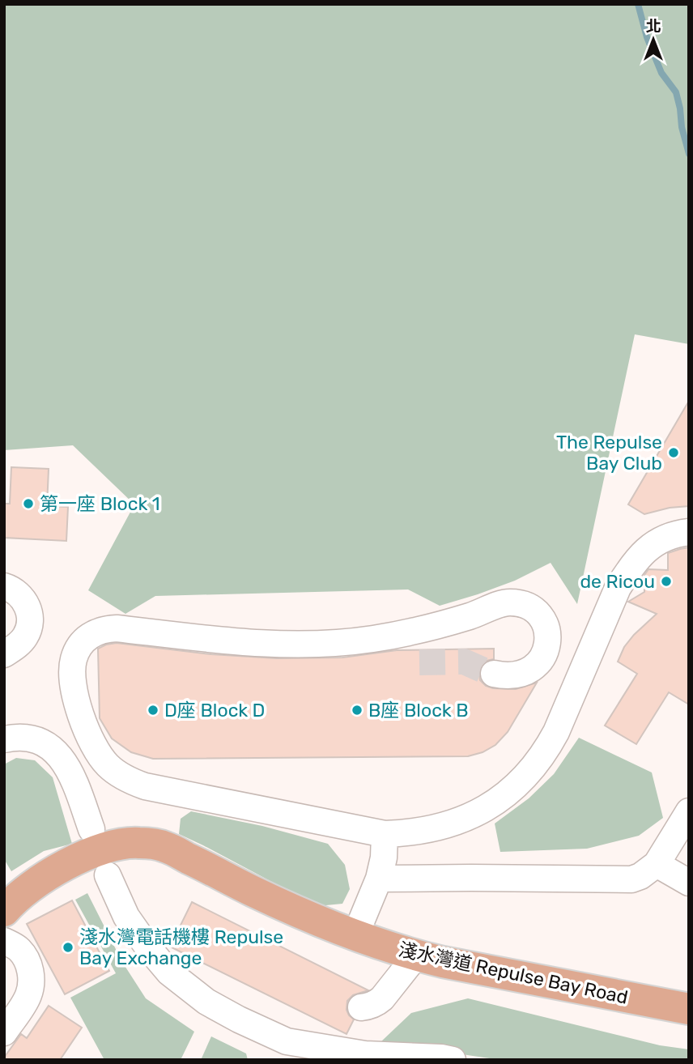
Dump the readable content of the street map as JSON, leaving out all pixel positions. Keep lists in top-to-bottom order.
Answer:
{
  "streets": {
    "main road": ["淺水灣道 Repulse Bay Road"]
  },
  "places": [
    "The Repulse Bay Club",
    "第一座 Block 1",
    "de Ricou",
    "D座 Block D",
    "B座 Block B",
    "淺水灣電話機樓 Repulse Bay Exchange"
  ],
  "north": "top"
}
